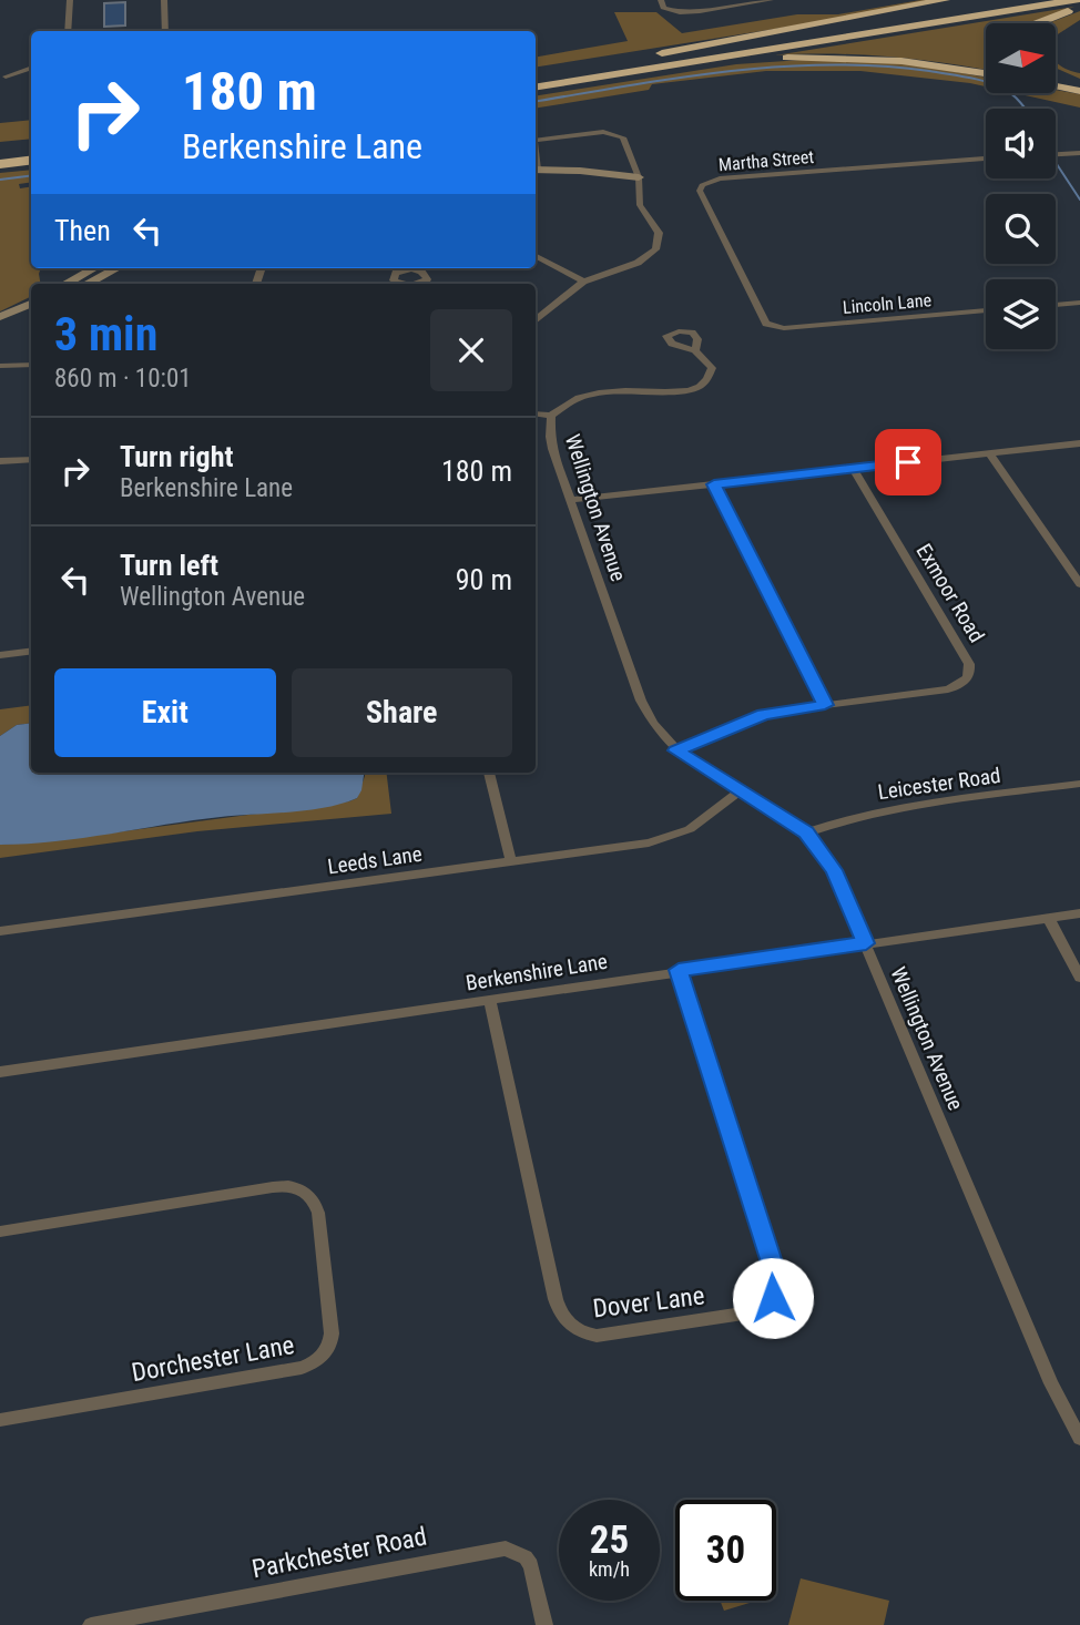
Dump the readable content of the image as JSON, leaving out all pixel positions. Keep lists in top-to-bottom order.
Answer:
{
  "streets": {
    "street": [
      "Martha Street",
      "Lincoln Lane",
      "Wellington Avenue",
      "Exmoor Road",
      "Leicester Road",
      "Leeds Lane",
      "Berkenshire Lane",
      "Dover Lane",
      "Dorchester Lane",
      "Parkchester Road"
    ]
  },
  "crossings": [
    ["Martha Street", "Lincoln Lane"],
    ["Wellington Avenue", "Exmoor Road"],
    ["Wellington Avenue", "Leicester Road"],
    ["Wellington Avenue", "Leeds Lane"],
    ["Wellington Avenue", "Berkenshire Lane"],
    ["Berkenshire Lane", "Dover Lane"]
  ],
  "north": "right",
  "page": {
    "turn": ["180 m", "Berkenshire Lane"],
    "then": "Then",
    "heading": ["3 min", "860 m · 10:01"],
    "list": [
      {
        "name": "Turn right",
        "note": "Berkenshire Lane",
        "value": "180 m"
      },
      {
        "name": "Turn left",
        "note": "Wellington Avenue",
        "value": "90 m"
      }
    ],
    "buttons": ["Exit", "Share"],
    "speed": "25 km/h",
    "limit": "30"
  }
}
